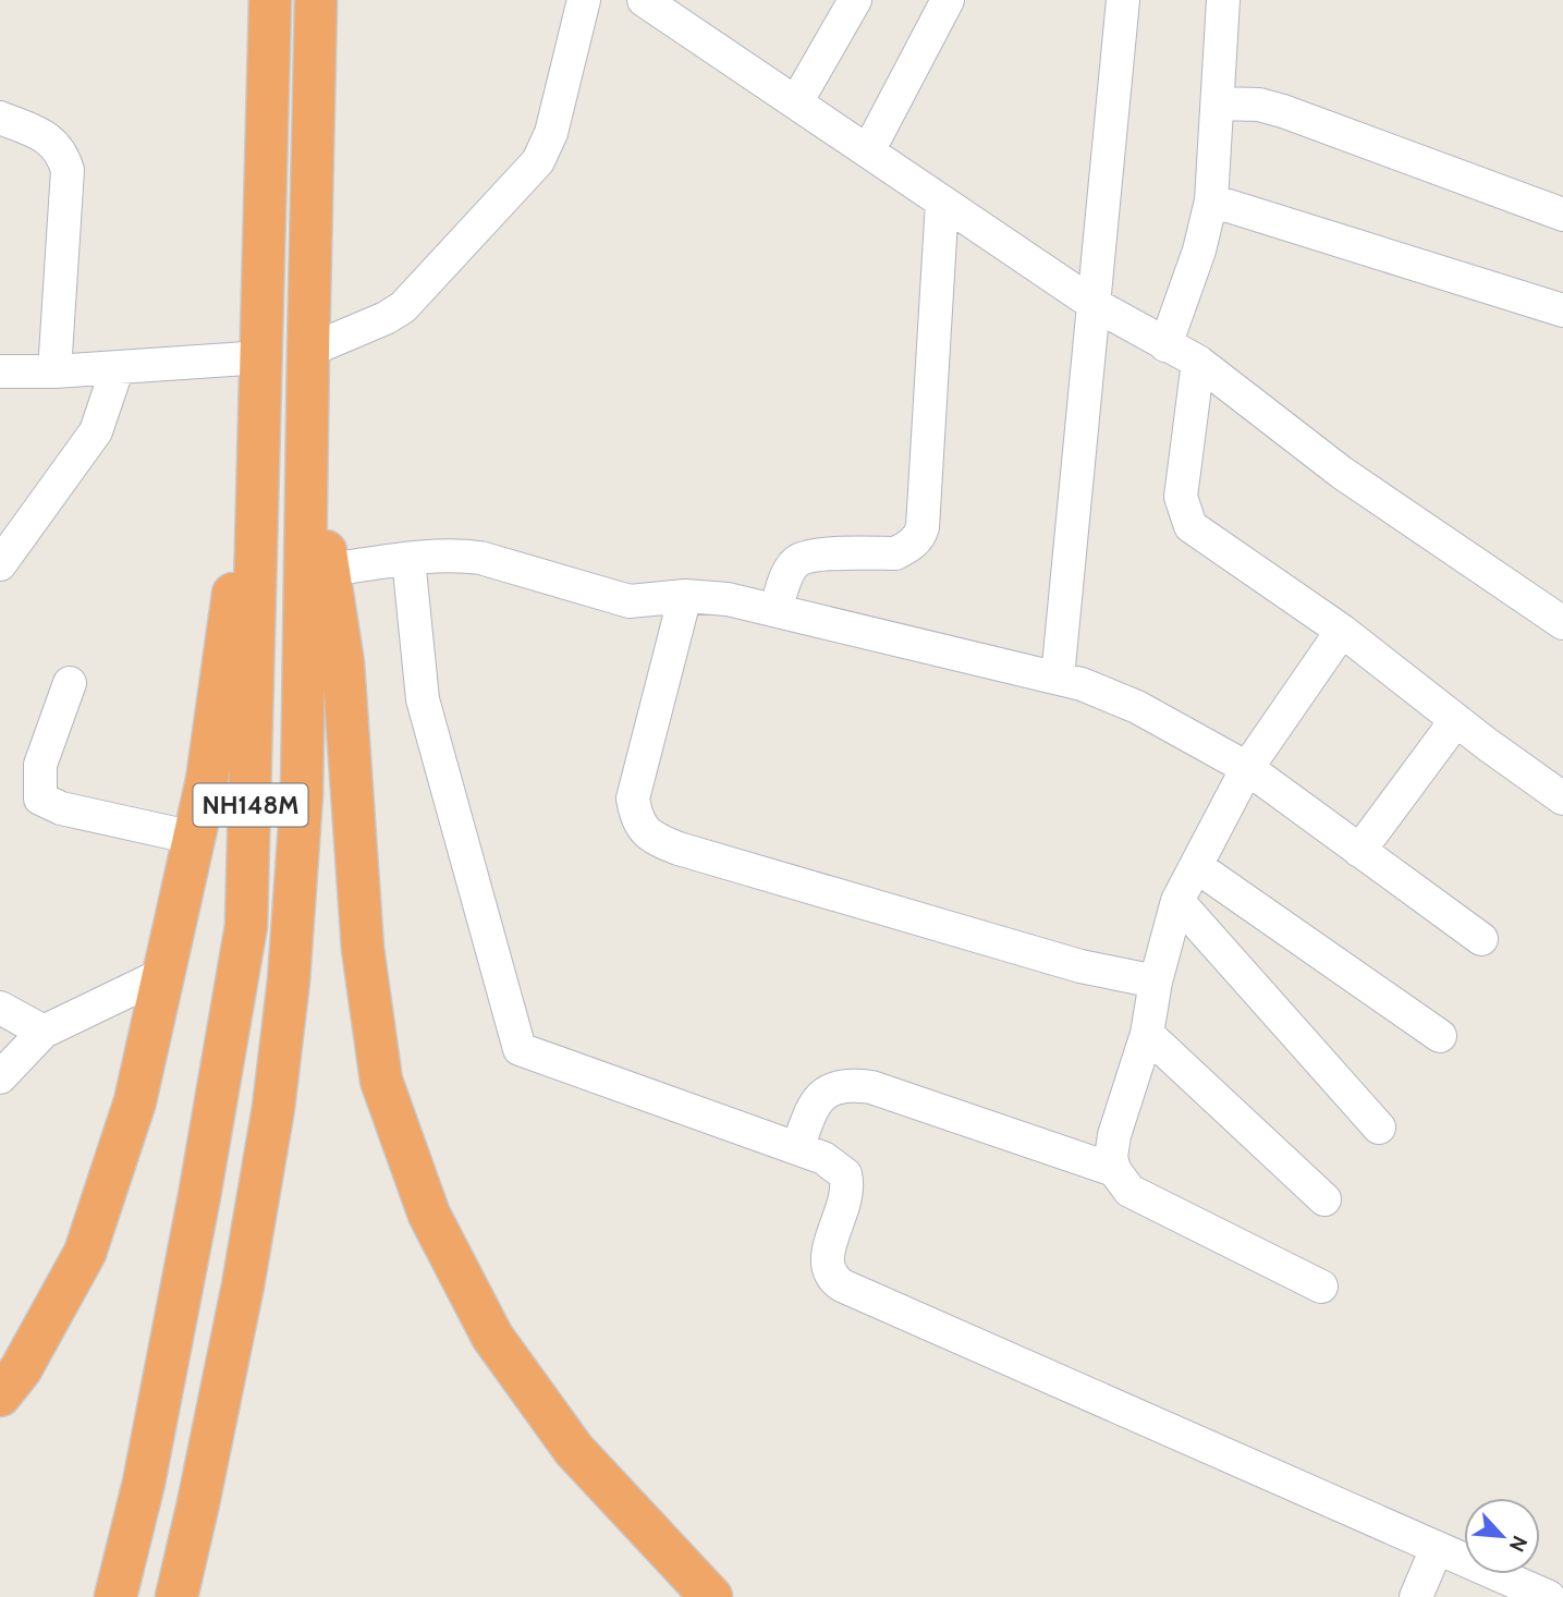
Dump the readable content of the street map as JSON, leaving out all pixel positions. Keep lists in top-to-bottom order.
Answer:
{
  "streets": {
    "highway": ["NH148M"]
  },
  "north": "bottom right"
}
